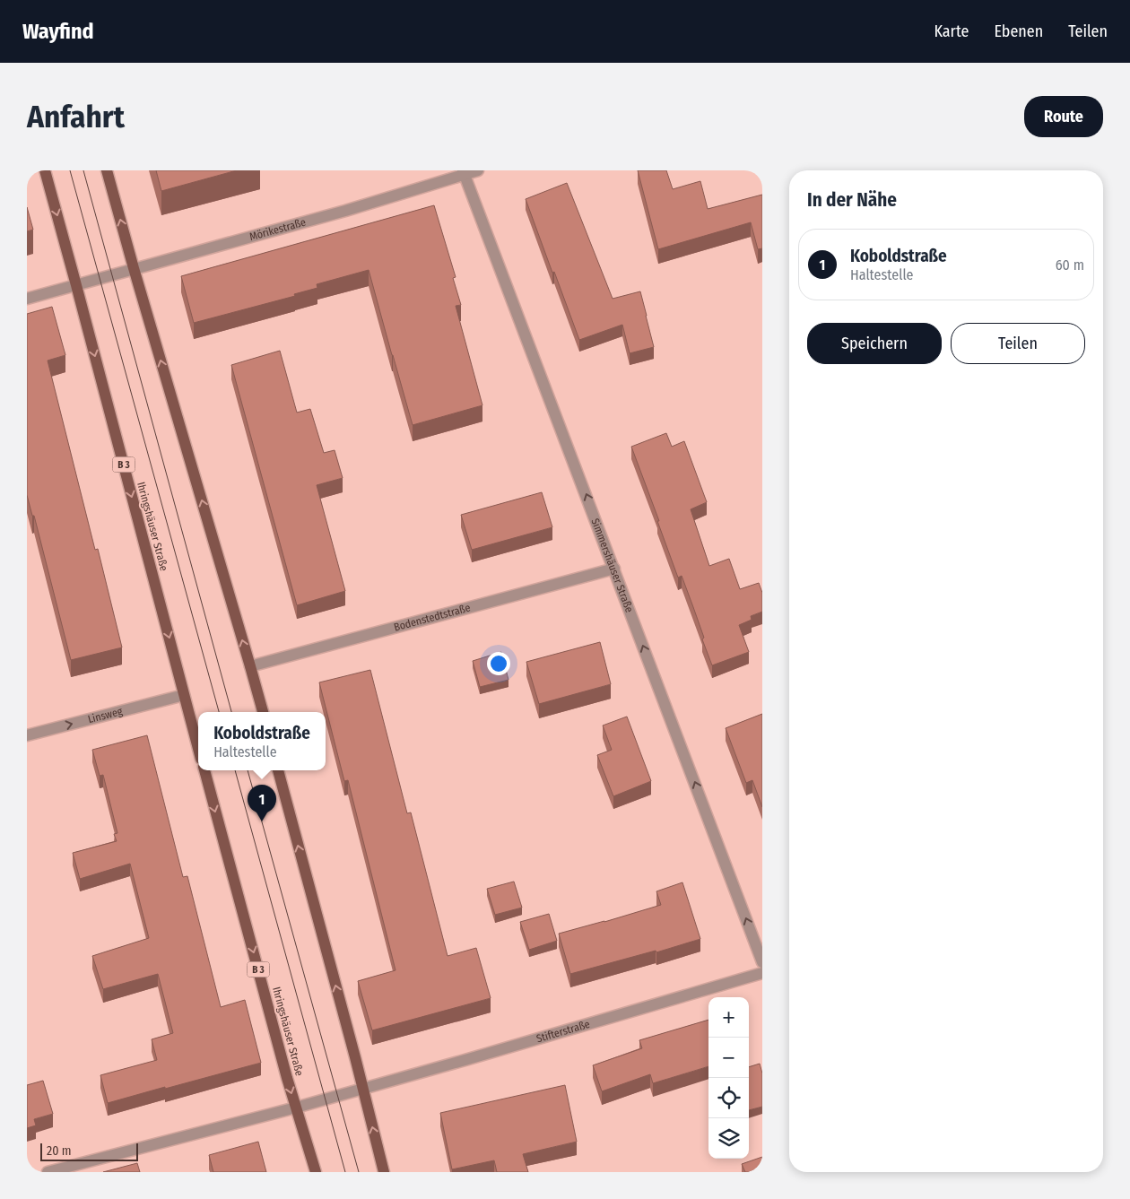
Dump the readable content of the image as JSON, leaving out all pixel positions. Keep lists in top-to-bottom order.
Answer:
{
  "streets": {
    "main road": ["B 3", "Ihringshäuser Straße"],
    "street": [
      "Mörikestraße",
      "Simmershäuser Straße",
      "Bodenstedtstraße",
      "Linsweg",
      "Stifterstraße"
    ]
  },
  "crossings": [
    ["Mörikestraße", "Ihringshäuser Straße"],
    ["Mörikestraße", "Simmershäuser Straße"],
    ["Ihringshäuser Straße", "Linsweg"],
    ["Ihringshäuser Straße", "Stifterstraße"],
    ["Simmershäuser Straße", "Bodenstedtstraße"]
  ],
  "one_way": ["Simmershäuser Straße", "Linsweg"],
  "scale_bar": "20 m",
  "page": {
    "header": "Wayfind",
    "nav": ["Karte", "Ebenen", "Teilen"],
    "buttons": [
      "Route",
      ["Speichern", "Teilen"]
    ],
    "title": "Anfahrt",
    "heading": "In der Nähe",
    "list": [
      {
        "mark": "1",
        "name": "Koboldstraße",
        "note": "Haltestelle",
        "value": "60 m"
      }
    ],
    "popup": ["Koboldstraße", "Haltestelle"],
    "pins": "1",
    "map_buttons": ["+", "−"],
    "scale": "20 m"
  }
}
